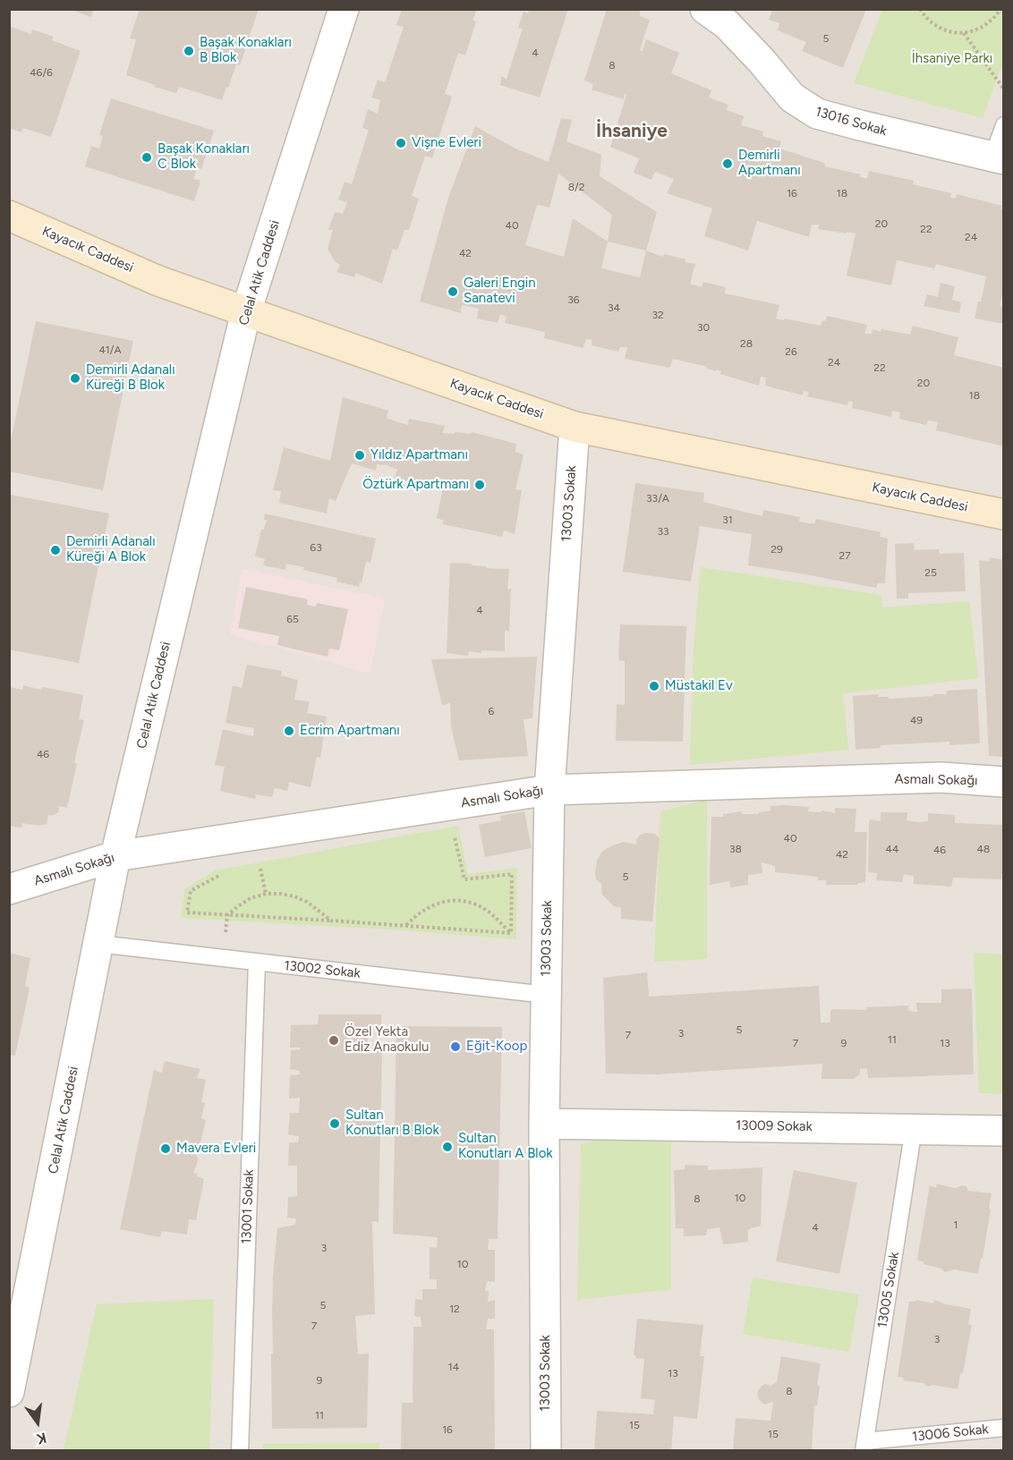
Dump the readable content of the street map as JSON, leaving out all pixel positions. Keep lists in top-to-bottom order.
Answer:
{
  "streets": {
    "main road": ["Kayacık Caddesi"],
    "street": [
      "13016 Sokak",
      "Celal Atik Caddesi",
      "13003 Sokak",
      "Asmalı Sokağı",
      "13009 Sokak"
    ],
    "lane": [
      "13002 Sokak",
      "13001 Sokak",
      "13005 Sokak",
      "13006 Sokak"
    ]
  },
  "crossings": [
    ["Kayacık Caddesi", "Celal Atik Caddesi"],
    ["Kayacık Caddesi", "13003 Sokak"],
    ["Celal Atik Caddesi", "Asmalı Sokağı"],
    ["Celal Atik Caddesi", "13002 Sokak"],
    ["13003 Sokak", "Asmalı Sokağı"],
    ["13003 Sokak", "13002 Sokak"],
    ["13003 Sokak", "13009 Sokak"],
    ["13002 Sokak", "13001 Sokak"],
    ["13009 Sokak", "13005 Sokak"],
    ["13005 Sokak", "13006 Sokak"]
  ],
  "districts": ["İhsaniye"],
  "parks": ["İhsaniye Parkı"],
  "places": [
    "Başak Konakları B Blok",
    "Vişne Evleri",
    "Başak Konakları C Blok",
    "Demirli Apartmanı",
    "Galeri Engin Sanatevi",
    "Demirli Adanalı Küreği B Blok",
    "Yıldız Apartmanı",
    "Öztürk Apartmanı",
    "Demirli Adanalı Küreği A Blok",
    "Müstakil Ev",
    "Ecrim Apartmanı",
    "Özel Yekta Ediz Anaokulu",
    "Eğit-Koop",
    "Sultan Konutları B Blok",
    "Sultan Konutları A Blok",
    "Mavera Evleri"
  ],
  "house_numbers": [
    "5",
    "4",
    "8",
    "46/6",
    "8/2",
    "16",
    "18",
    "20",
    "40",
    "22",
    "24",
    "42",
    "36",
    "34",
    "32",
    "30",
    "28",
    "41/A",
    "26",
    "24",
    "22",
    "20",
    "18",
    "33/A",
    "31",
    "33",
    "63",
    "29",
    "27",
    "25",
    "4",
    "65",
    "6",
    "49",
    "46",
    "40",
    "38",
    "44",
    "48",
    "46",
    "42",
    "5",
    "5",
    "3",
    "7",
    "11",
    "7",
    "9",
    "13",
    "10",
    "8",
    "1",
    "4",
    "3",
    "10",
    "5",
    "12",
    "7",
    "3",
    "14",
    "13",
    "9",
    "8",
    "11",
    "15",
    "16",
    "15"
  ],
  "north": "bottom"
}
